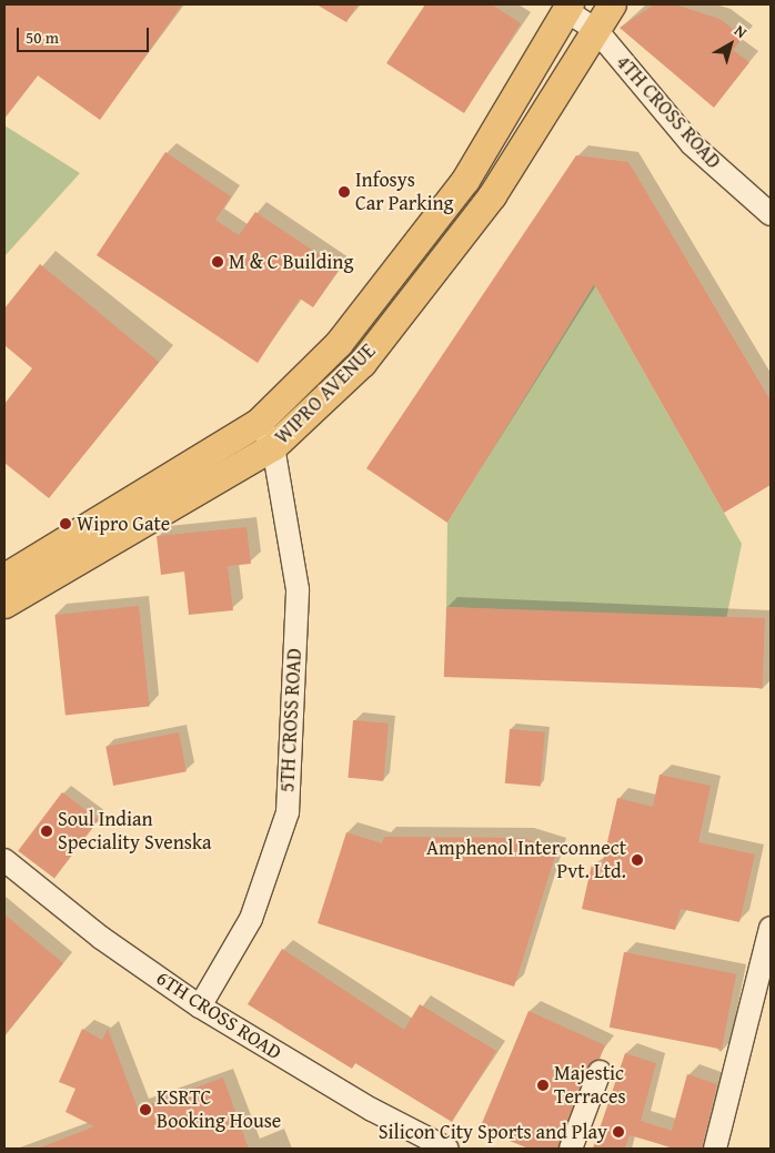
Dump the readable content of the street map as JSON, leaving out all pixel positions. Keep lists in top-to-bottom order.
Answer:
{
  "streets": {
    "main road": ["WIPRO AVENUE"],
    "street": ["4TH CROSS ROAD", "5TH CROSS ROAD", "6TH CROSS ROAD"]
  },
  "crossings": [
    ["4TH CROSS ROAD", "WIPRO AVENUE"],
    ["WIPRO AVENUE", "5TH CROSS ROAD"],
    ["5TH CROSS ROAD", "6TH CROSS ROAD"]
  ],
  "places": [
    "Infosys Car Parking",
    "M & C Building",
    "Wipro Gate",
    "Soul Indian Speciality Svenska",
    "Amphenol Interconnect Pvt. Ltd.",
    "Majestic Terraces",
    "KSRTC Booking House",
    "Silicon City Sports and Play"
  ],
  "scale_bar": "50 m",
  "north": "top right"
}
